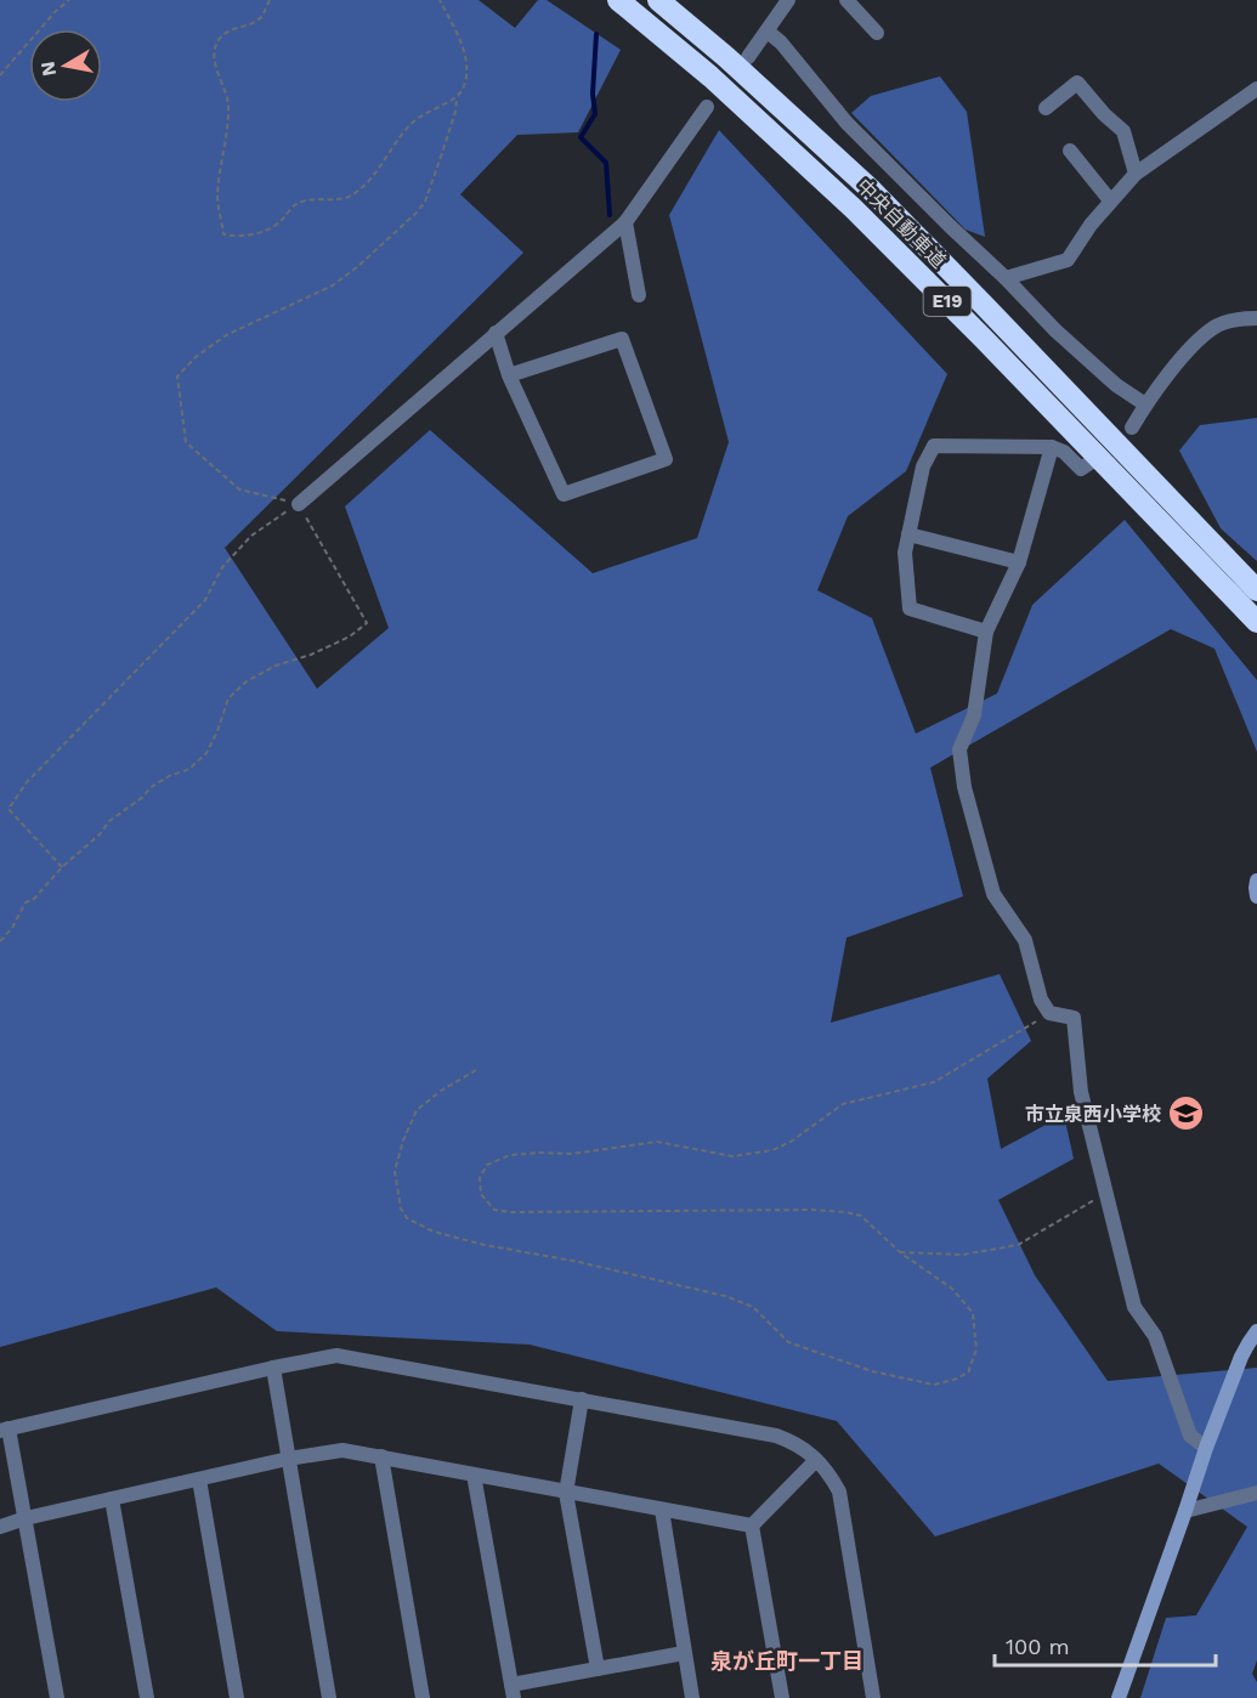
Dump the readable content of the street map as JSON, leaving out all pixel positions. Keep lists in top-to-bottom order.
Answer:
{
  "streets": {
    "highway": ["中央自動車道", "E19"]
  },
  "districts": ["泉が丘町一丁目"],
  "places": {
    "school or university": ["市立泉西小学校"]
  },
  "scale_bar": "100 m",
  "north": "left"
}
